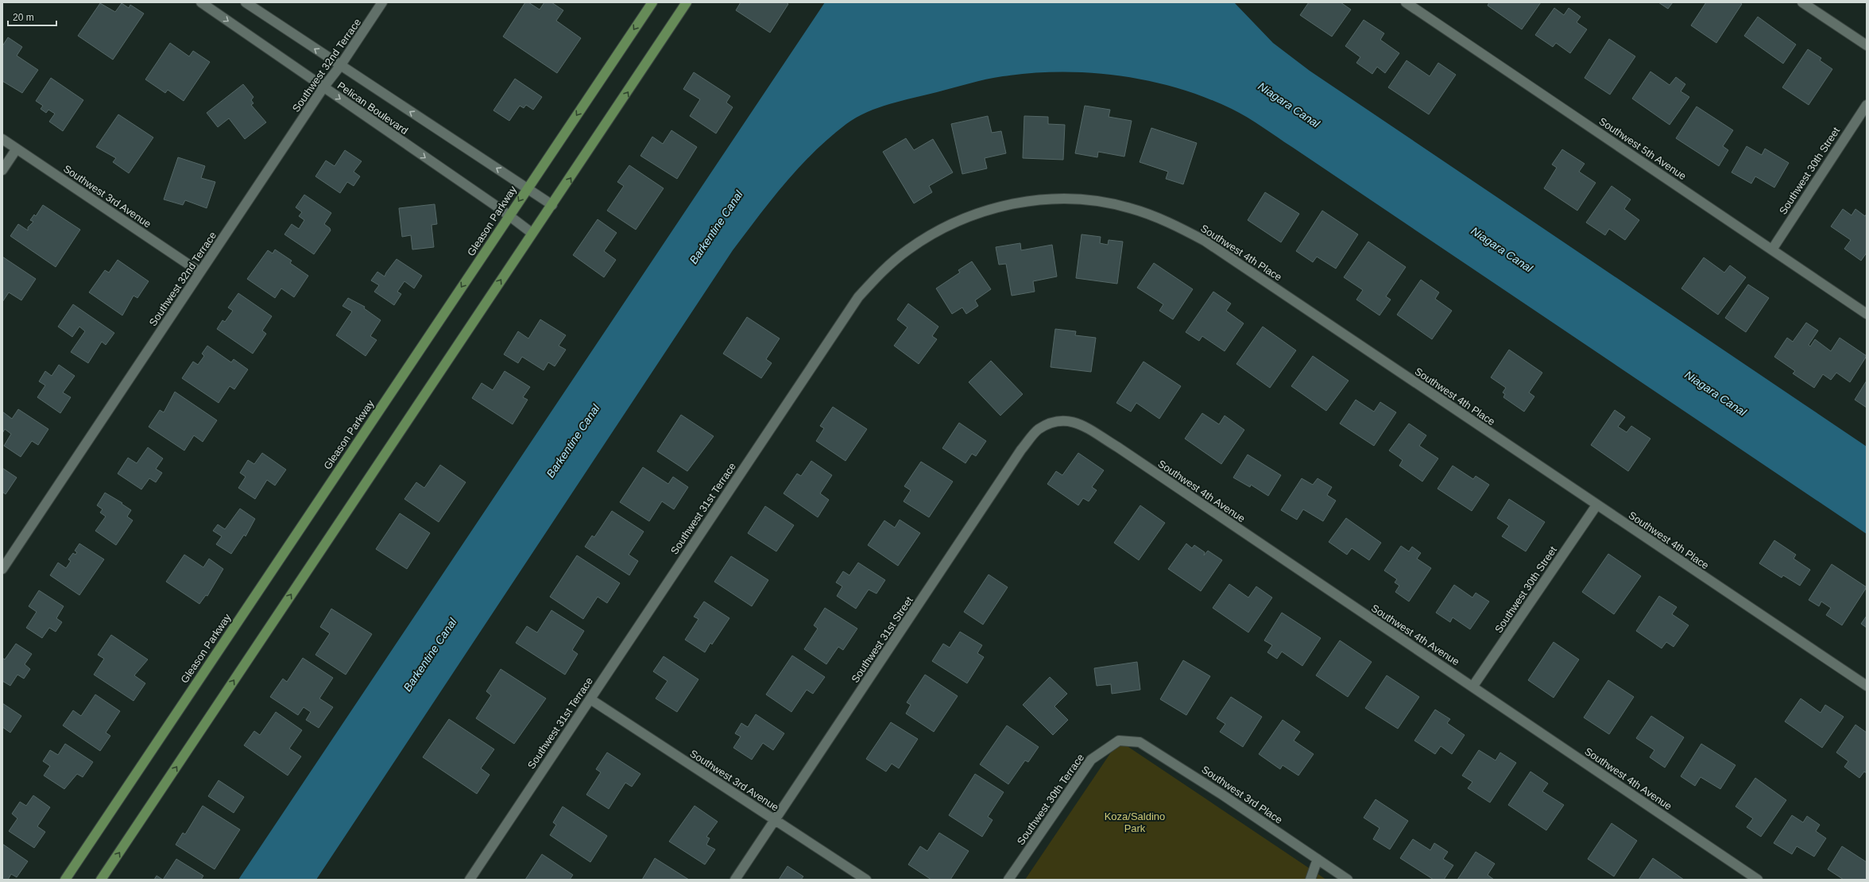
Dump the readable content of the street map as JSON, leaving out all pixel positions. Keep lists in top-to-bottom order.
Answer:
{
  "streets": {
    "main road": ["Gleason Parkway"],
    "street": [
      "Southwest 32nd Terrace",
      "Pelican Boulevard",
      "Southwest 5th Avenue",
      "Southwest 30th Street",
      "Southwest 3rd Avenue",
      "Southwest 4th Place",
      "Southwest 4th Avenue",
      "Southwest 31st Terrace",
      "Southwest 31st Street",
      "Southwest 3rd Place",
      "Southwest 30th Terrace"
    ]
  },
  "crossings": [
    ["Southwest 32nd Terrace", "Pelican Boulevard"],
    ["Southwest 32nd Terrace", "Southwest 3rd Avenue"],
    ["Pelican Boulevard", "Gleason Parkway"],
    ["Southwest 5th Avenue", "Southwest 30th Street"],
    ["Southwest 30th Street", "Southwest 4th Place"],
    ["Southwest 30th Street", "Southwest 4th Avenue"],
    ["Southwest 3rd Avenue", "Southwest 31st Terrace"],
    ["Southwest 3rd Avenue", "Southwest 31st Street"],
    ["Southwest 4th Place", "Southwest 31st Terrace"],
    ["Southwest 4th Avenue", "Southwest 31st Street"],
    ["Southwest 3rd Place", "Southwest 30th Terrace"]
  ],
  "water": ["Niagara Canal", "Barkentine Canal"],
  "parks": ["Koza/Saldino Park"],
  "scale_bar": "20 m"
}
